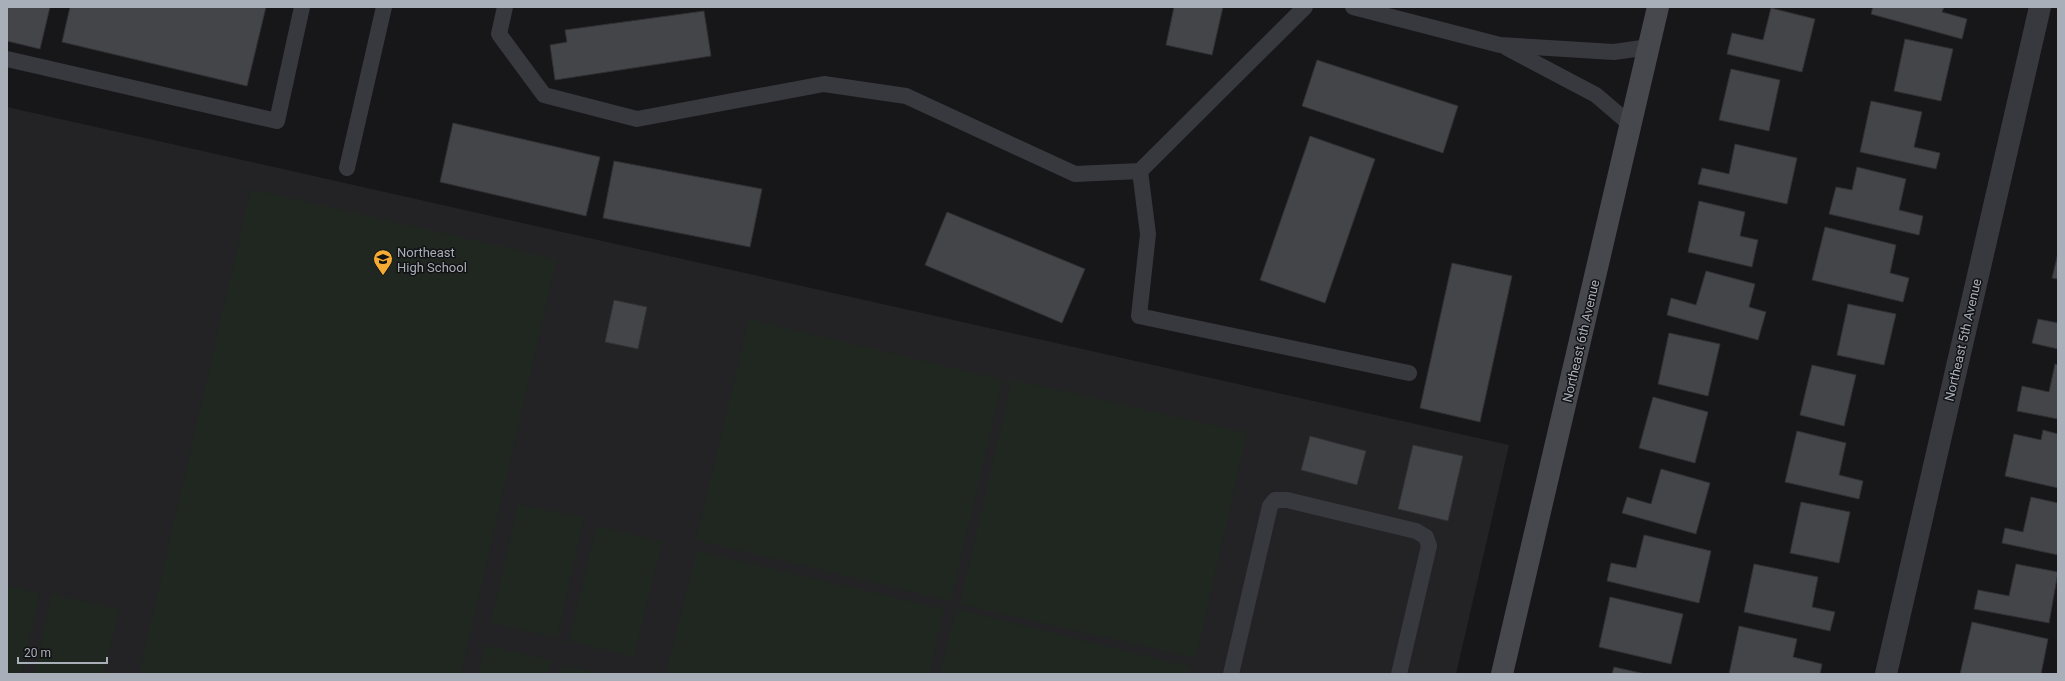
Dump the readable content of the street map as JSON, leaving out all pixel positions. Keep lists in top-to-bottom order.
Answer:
{
  "streets": {
    "street": ["Northeast 5th Avenue", "Northeast 6th Avenue"]
  },
  "places": {
    "school or university": ["Northeast High School"]
  },
  "scale_bar": "20 m"
}
